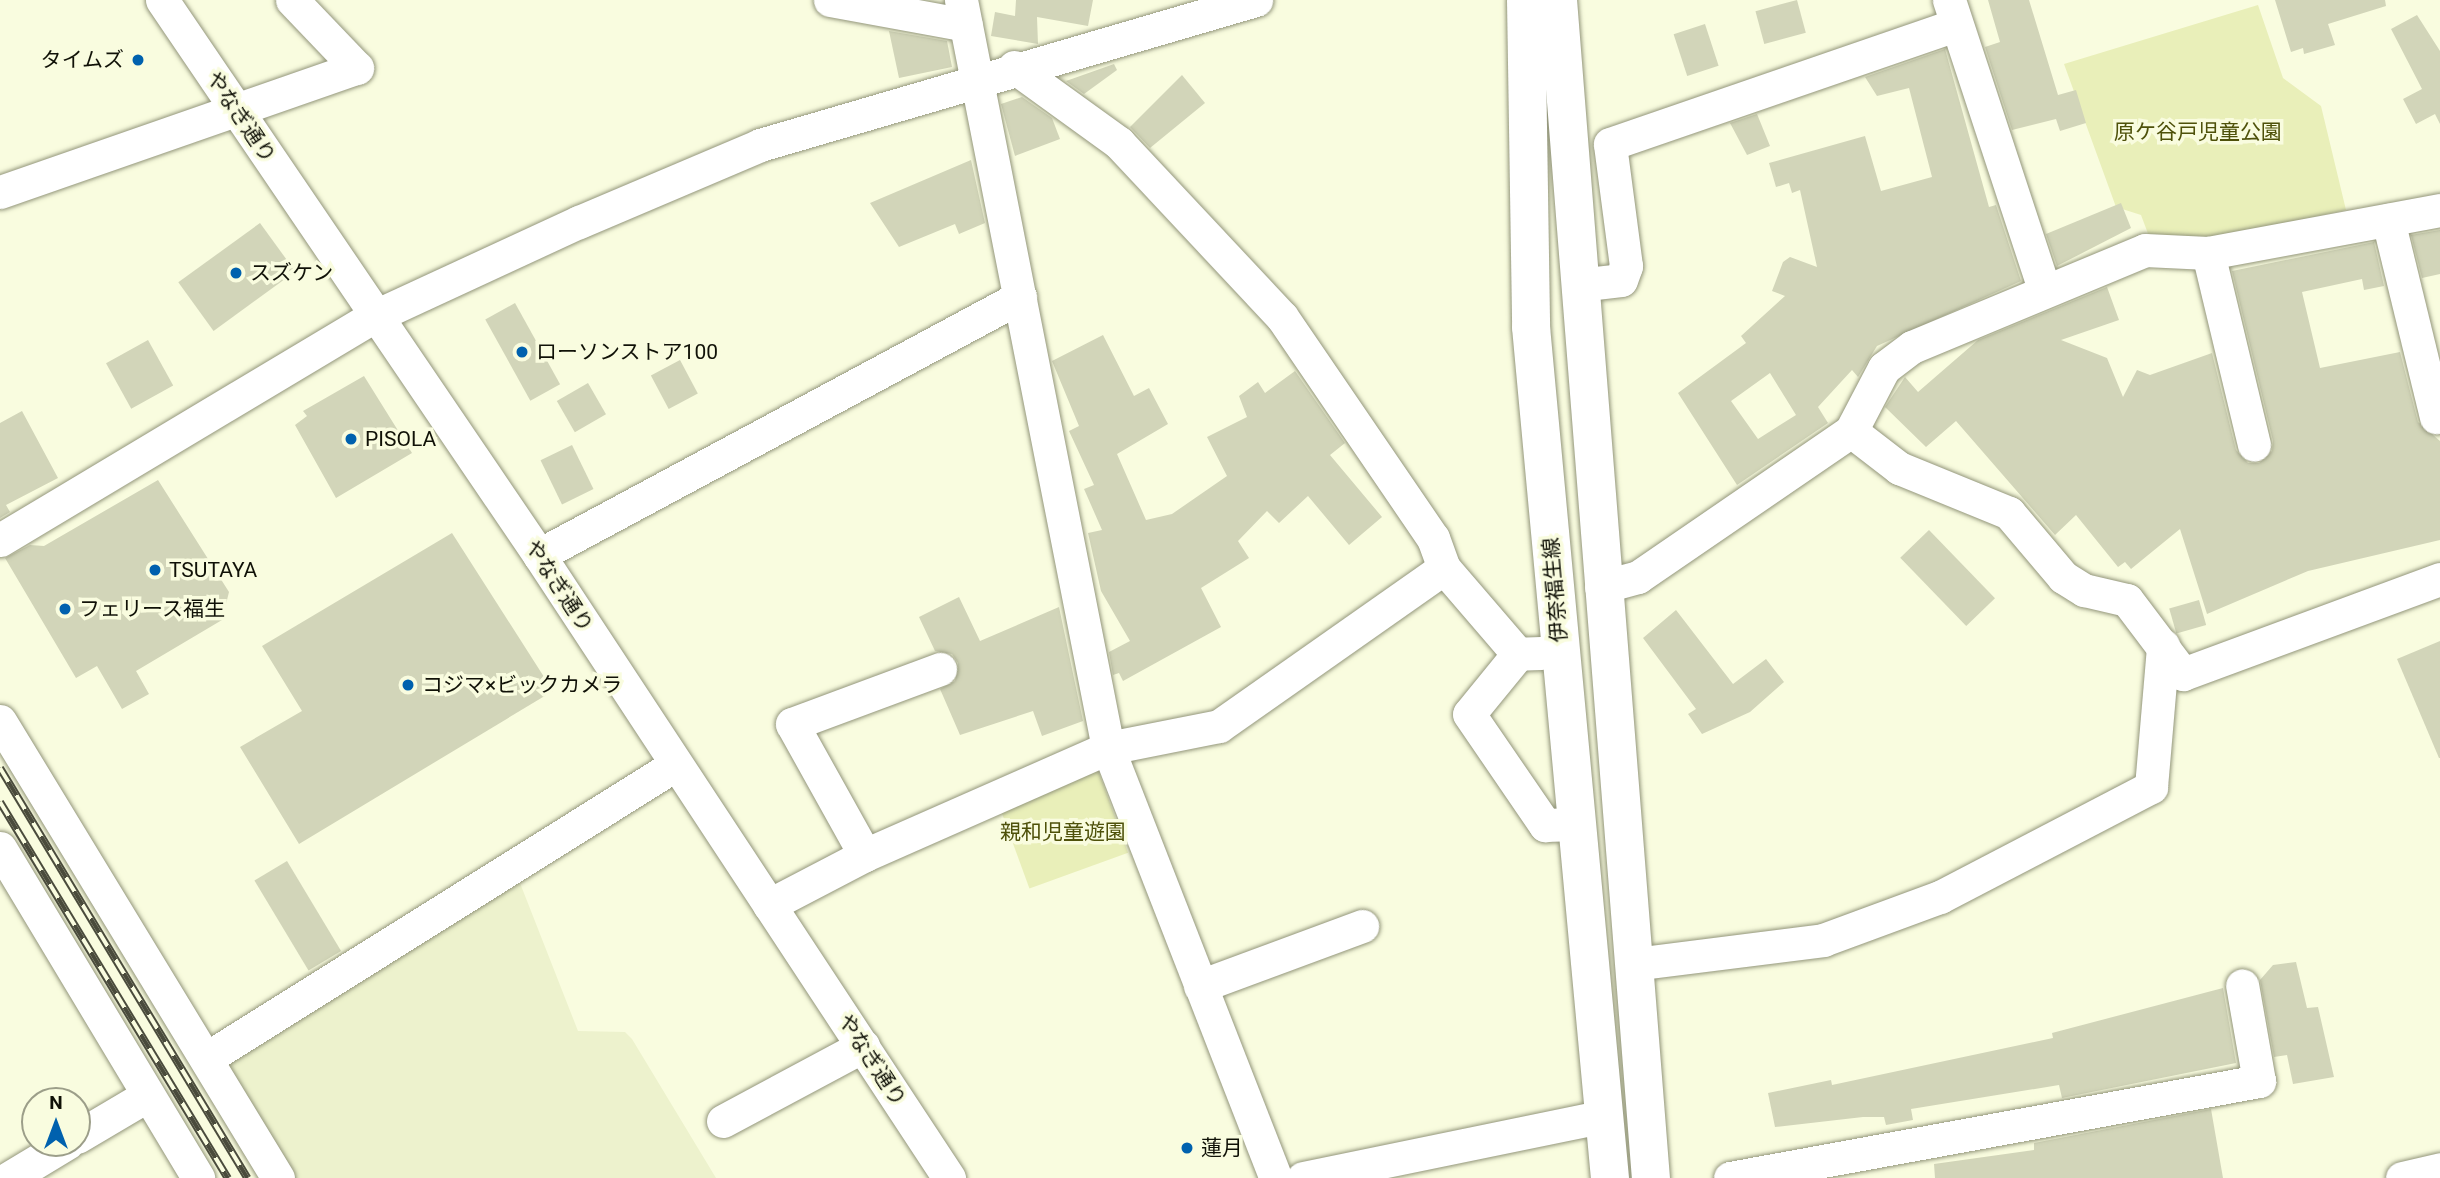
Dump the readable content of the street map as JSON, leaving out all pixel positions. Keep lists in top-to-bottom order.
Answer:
{
  "streets": {
    "main road": ["伊奈福生線"],
    "street": ["やなぎ通り"]
  },
  "parks": ["原ケ谷戸児童公園", "親和児童遊園"],
  "places": [
    "タイムズ",
    "スズケン",
    "ローソンストア100",
    "PISOLA",
    "TSUTAYA",
    "フェリース福生",
    "コジマ×ビックカメラ",
    "蓮月"
  ],
  "north": "top"
}
